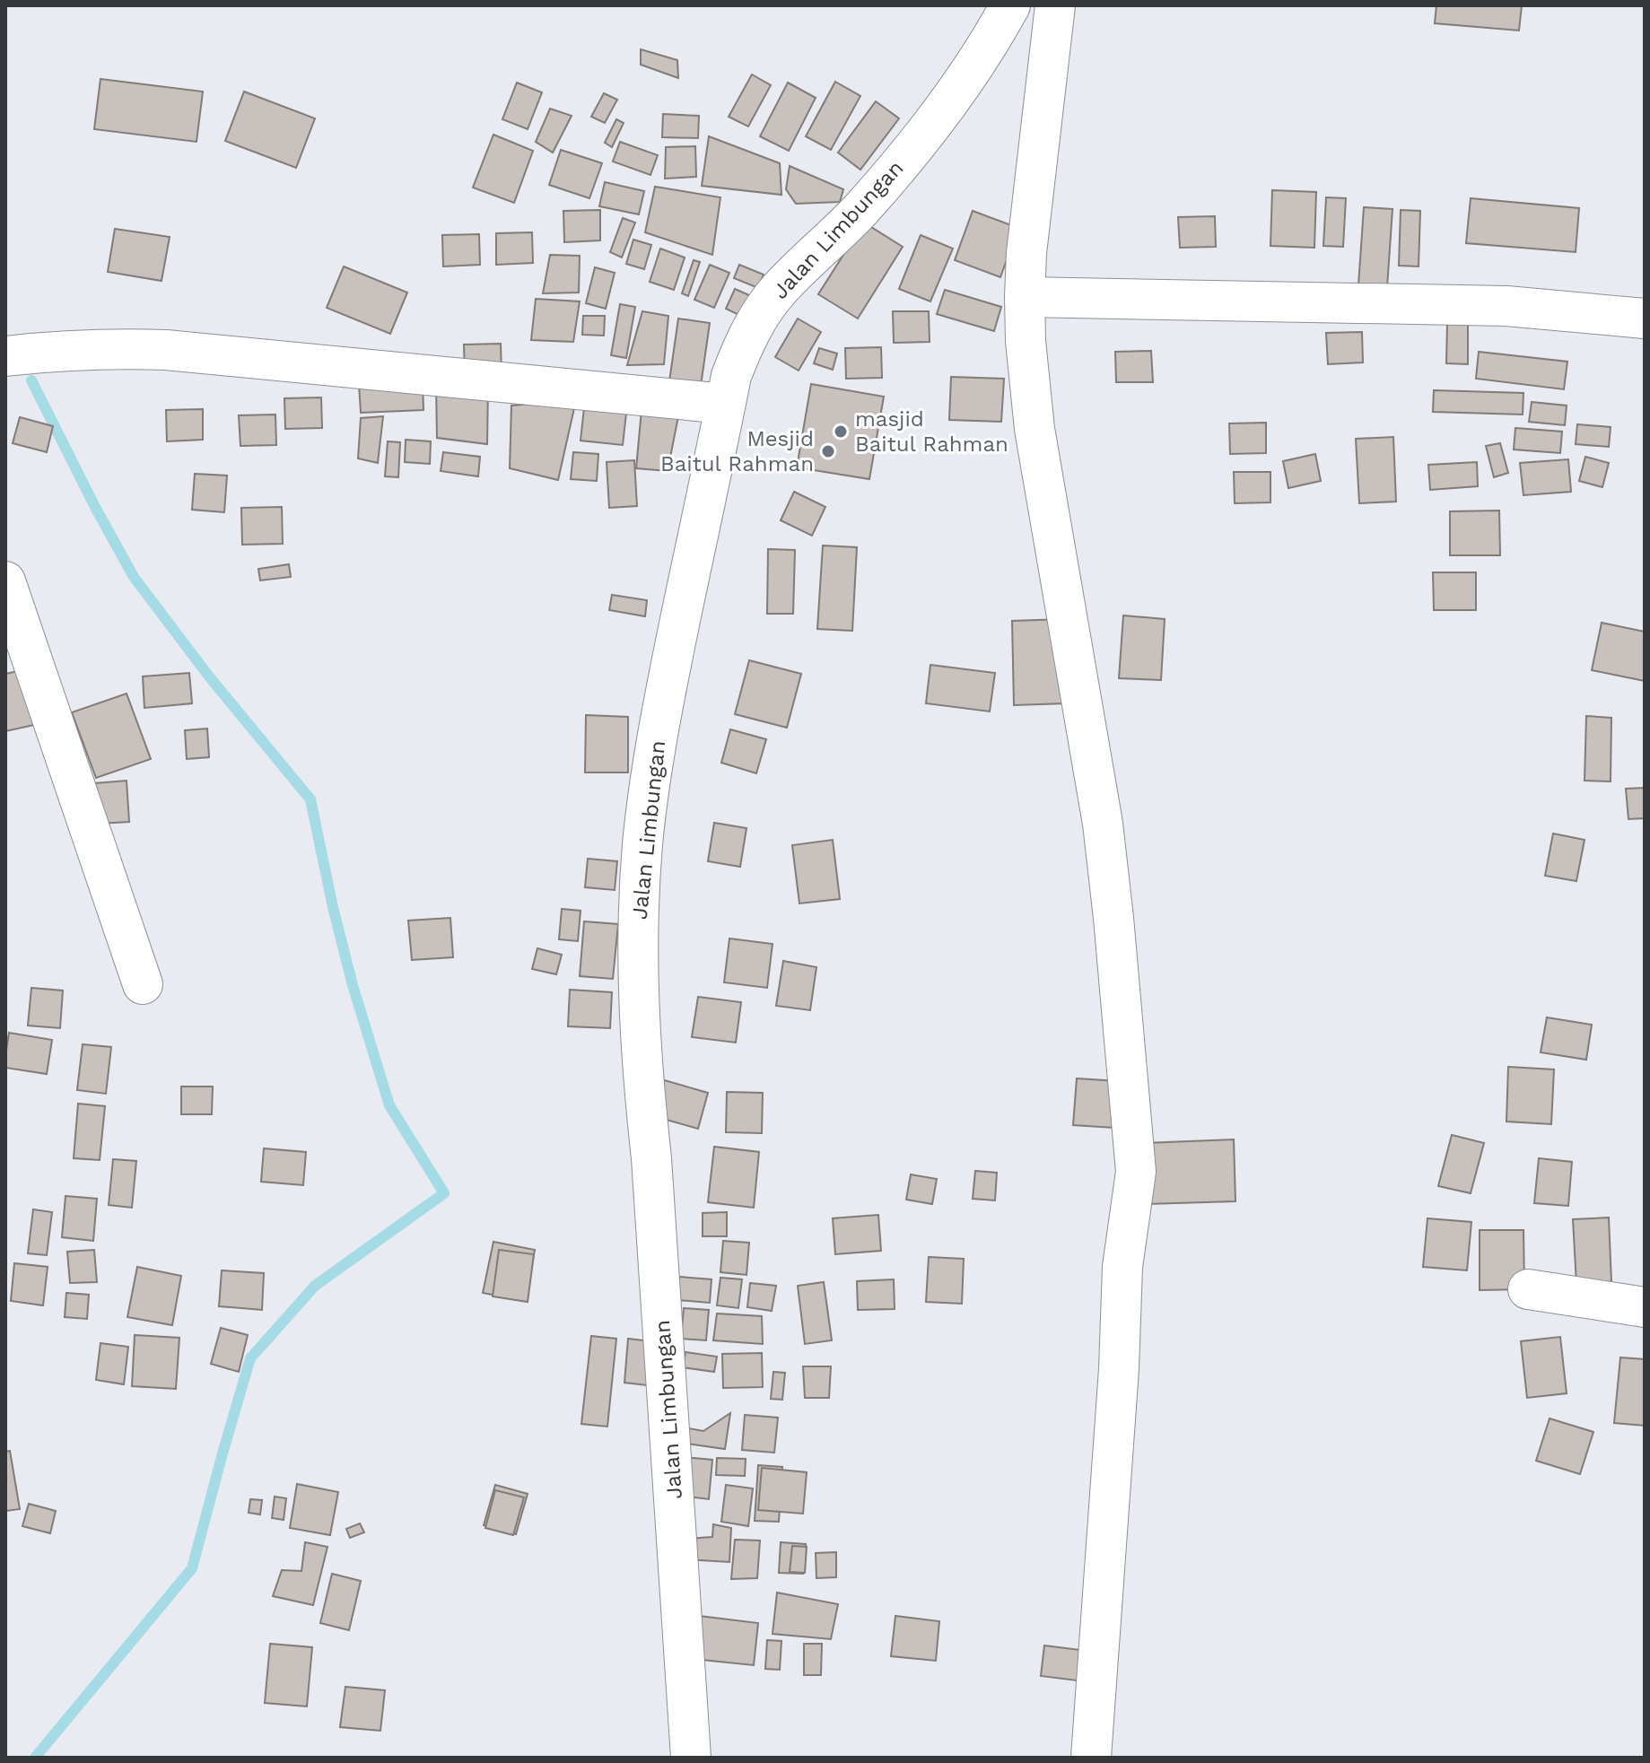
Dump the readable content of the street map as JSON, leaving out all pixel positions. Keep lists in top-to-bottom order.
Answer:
{
  "streets": {
    "street": ["Jalan Limbungan"]
  },
  "places": ["masjid Baitul Rahman", "Mesjid Baitul Rahman"]
}
